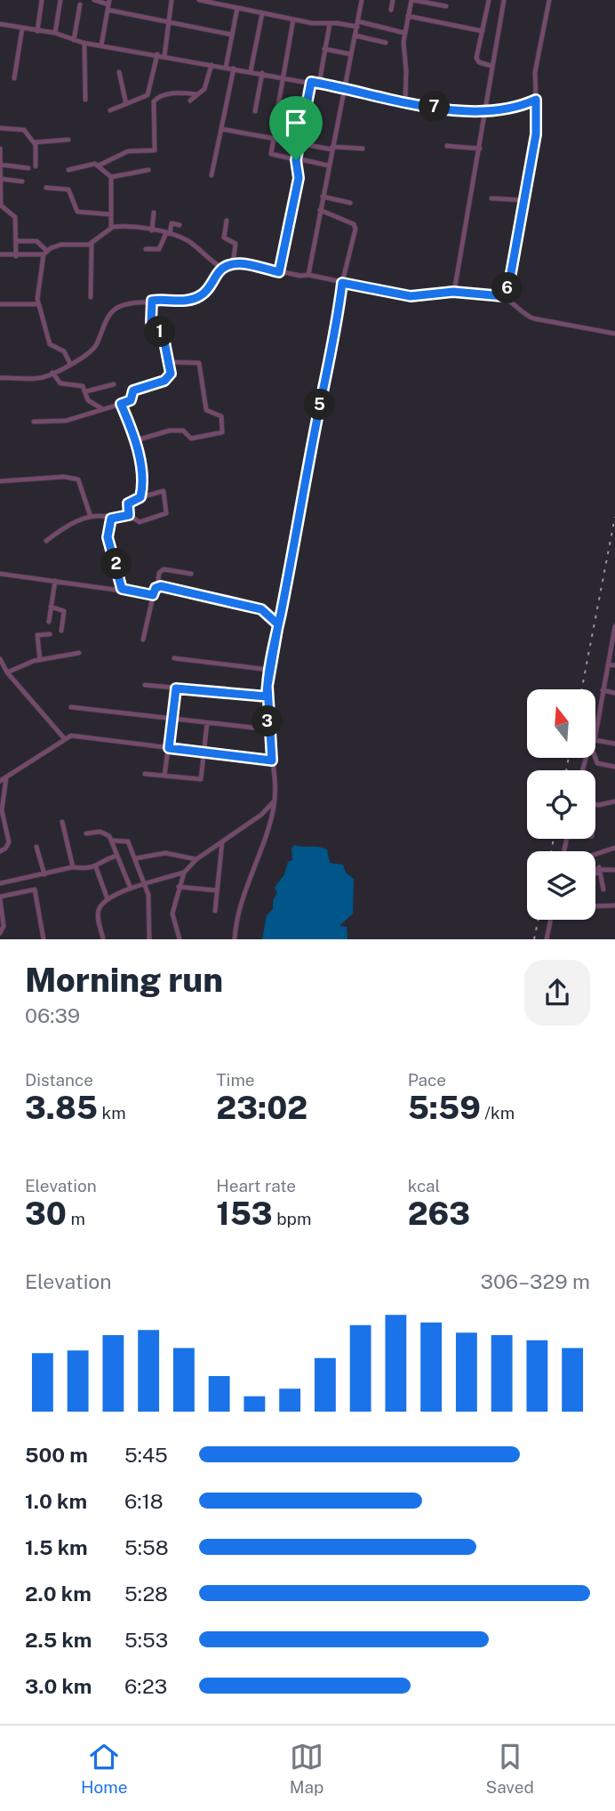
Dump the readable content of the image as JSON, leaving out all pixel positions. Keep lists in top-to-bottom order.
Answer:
{
  "north": "top",
  "page": {
    "pins": [
      "7",
      "6",
      "1",
      "5",
      "2",
      "3"
    ],
    "heading": ["Morning run", "06:39"],
    "stats": [
      ["Distance", "3.85 km"],
      ["Time", "23:02"],
      ["Pace", "5:59 /km"],
      ["Elevation", "30 m"],
      ["Heart rate", "153 bpm"],
      ["kcal", "263"]
    ],
    "chart": ["Elevation", "306–329 m"],
    "list": [
      {
        "name": "500 m",
        "note": "5:45"
      },
      {
        "name": "1.0 km",
        "note": "6:18"
      },
      {
        "name": "1.5 km",
        "note": "5:58"
      },
      {
        "name": "2.0 km",
        "note": "5:28"
      },
      {
        "name": "2.5 km",
        "note": "5:53"
      },
      {
        "name": "3.0 km",
        "note": "6:23"
      }
    ],
    "tabs": ["Home", "Map", "Saved"]
  }
}
